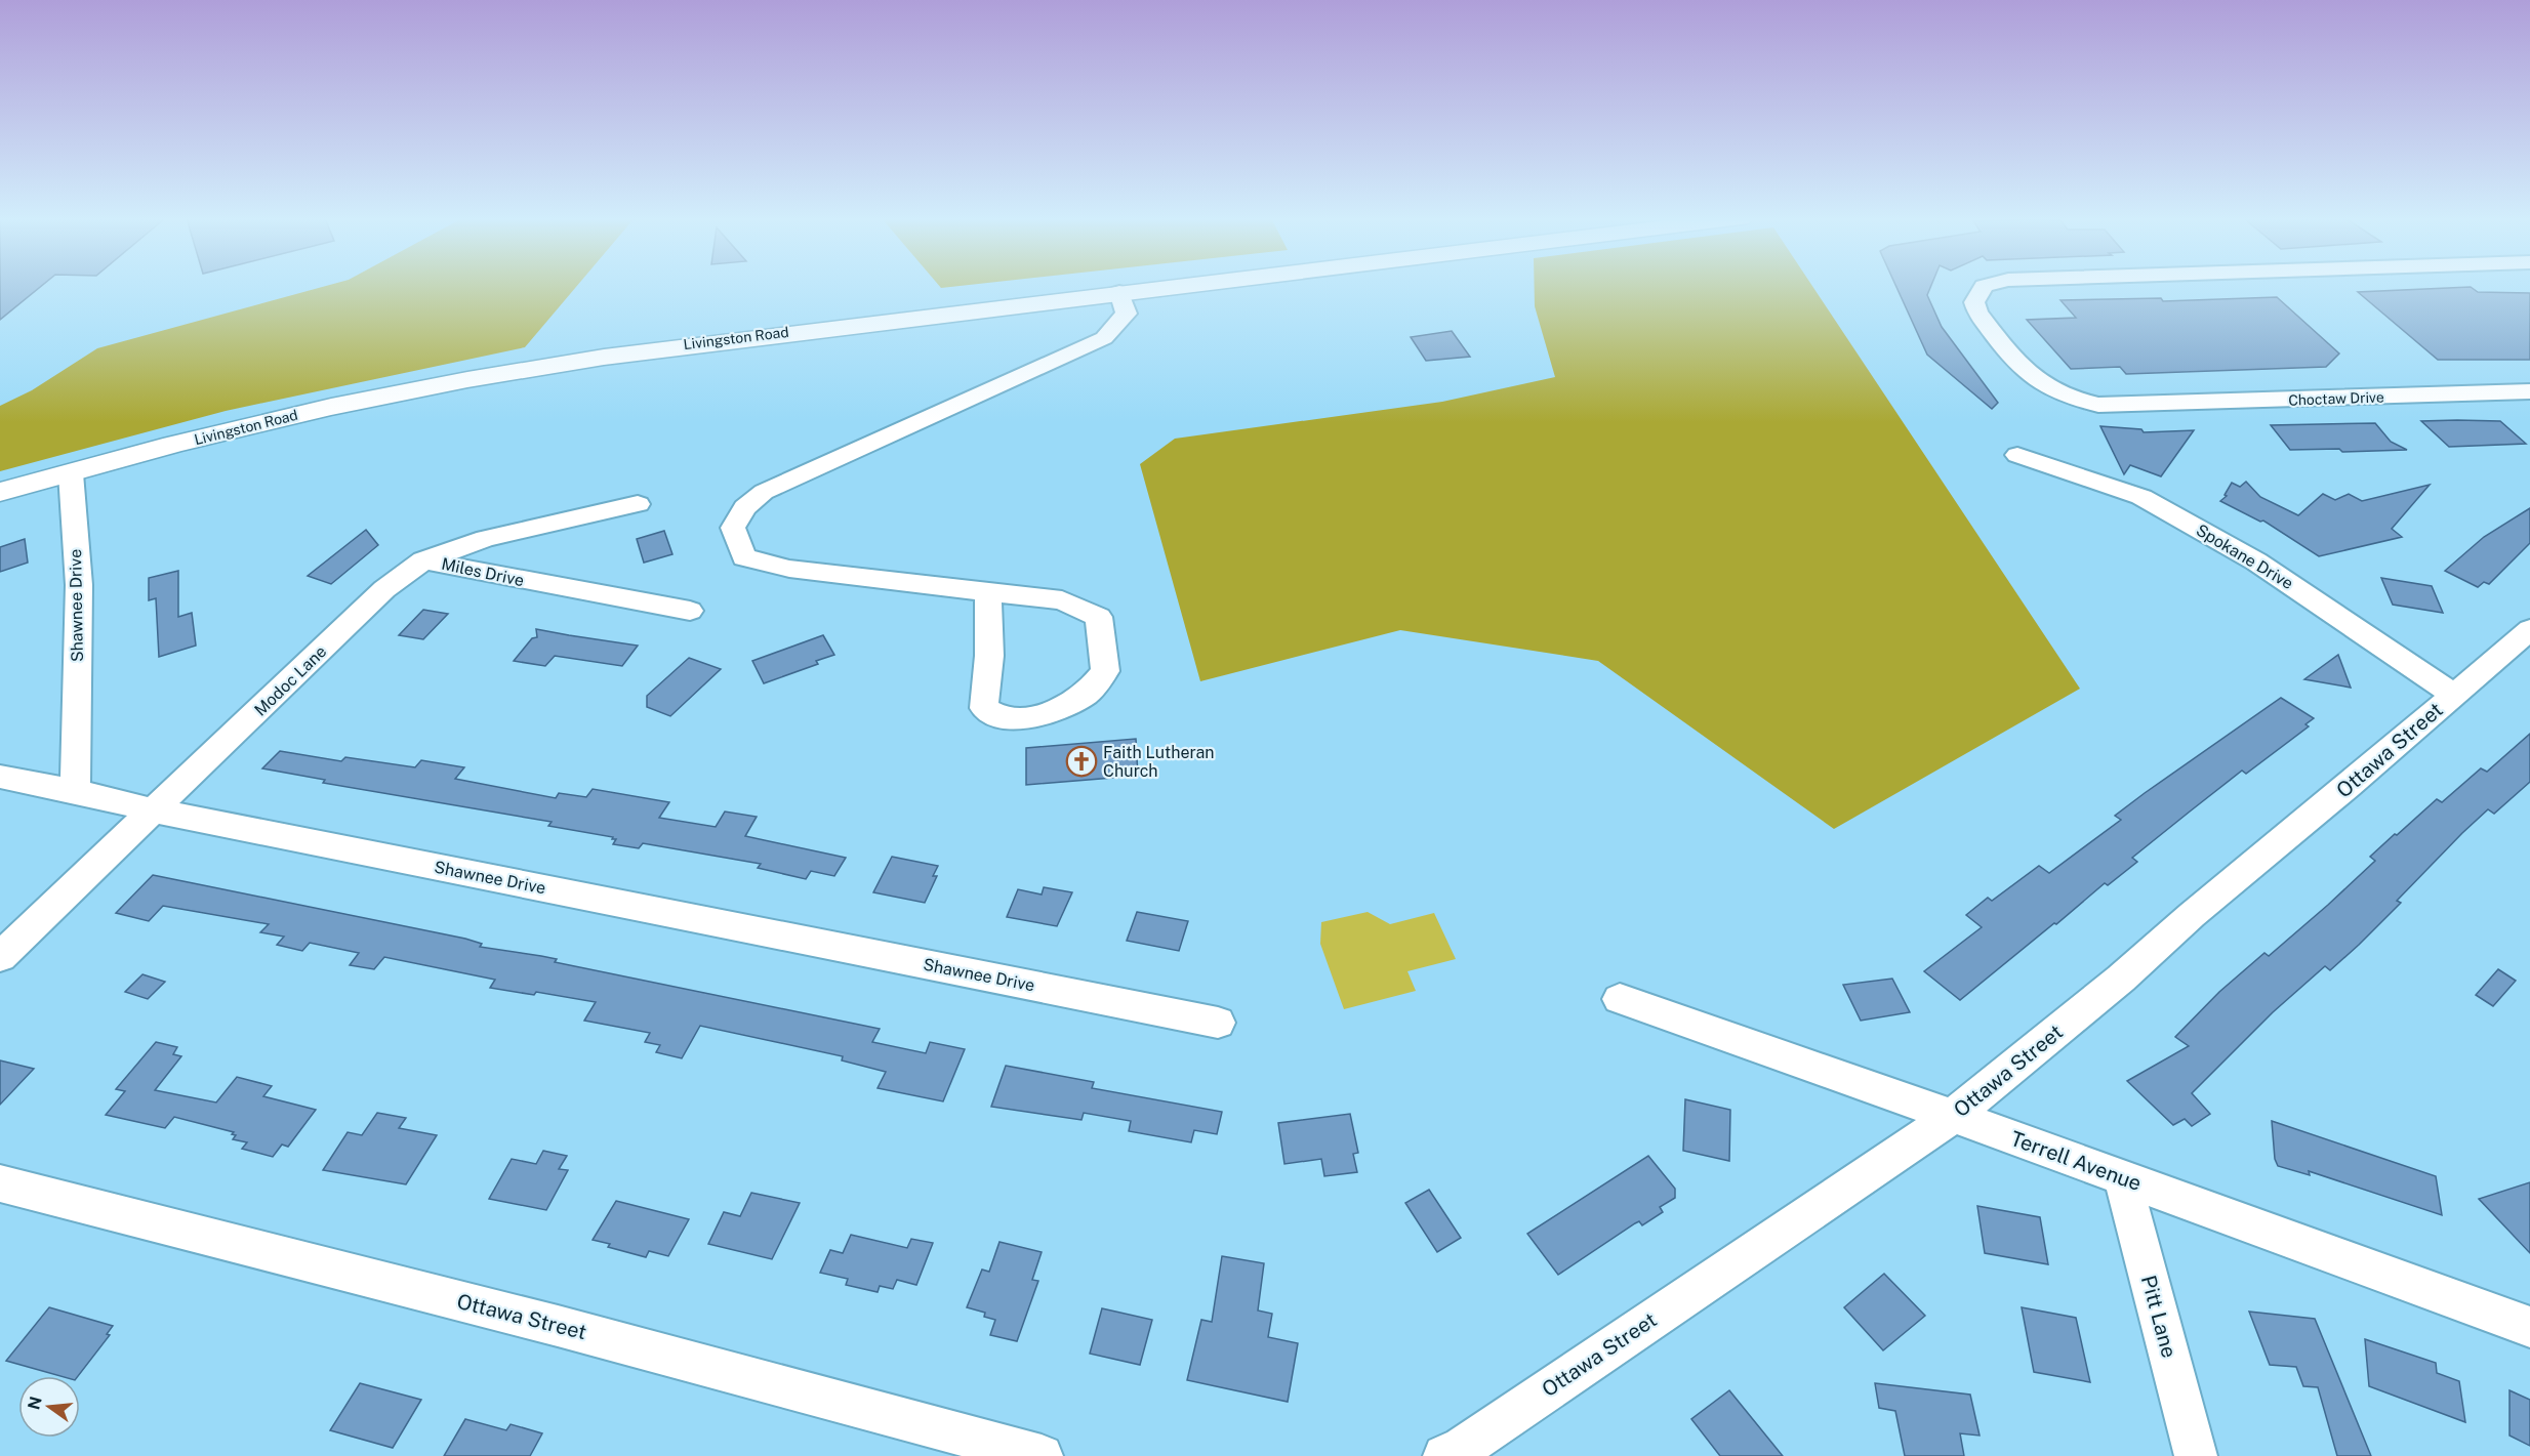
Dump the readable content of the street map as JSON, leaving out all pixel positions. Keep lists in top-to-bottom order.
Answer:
{
  "streets": {
    "main road": ["Livingston Road"],
    "street": [
      "Choctaw Drive",
      "Spokane Drive",
      "Miles Drive",
      "Shawnee Drive",
      "Modoc Lane",
      "Ottawa Street",
      "Terrell Avenue",
      "Pitt Lane"
    ]
  },
  "crossings": [
    ["Livingston Road", "Shawnee Drive"],
    ["Spokane Drive", "Ottawa Street"],
    ["Miles Drive", "Modoc Lane"],
    ["Shawnee Drive", "Modoc Lane"],
    ["Ottawa Street", "Terrell Avenue"],
    ["Terrell Avenue", "Pitt Lane"]
  ],
  "places": {
    "church": ["Faith Lutheran Church"]
  },
  "north": "left"
}
